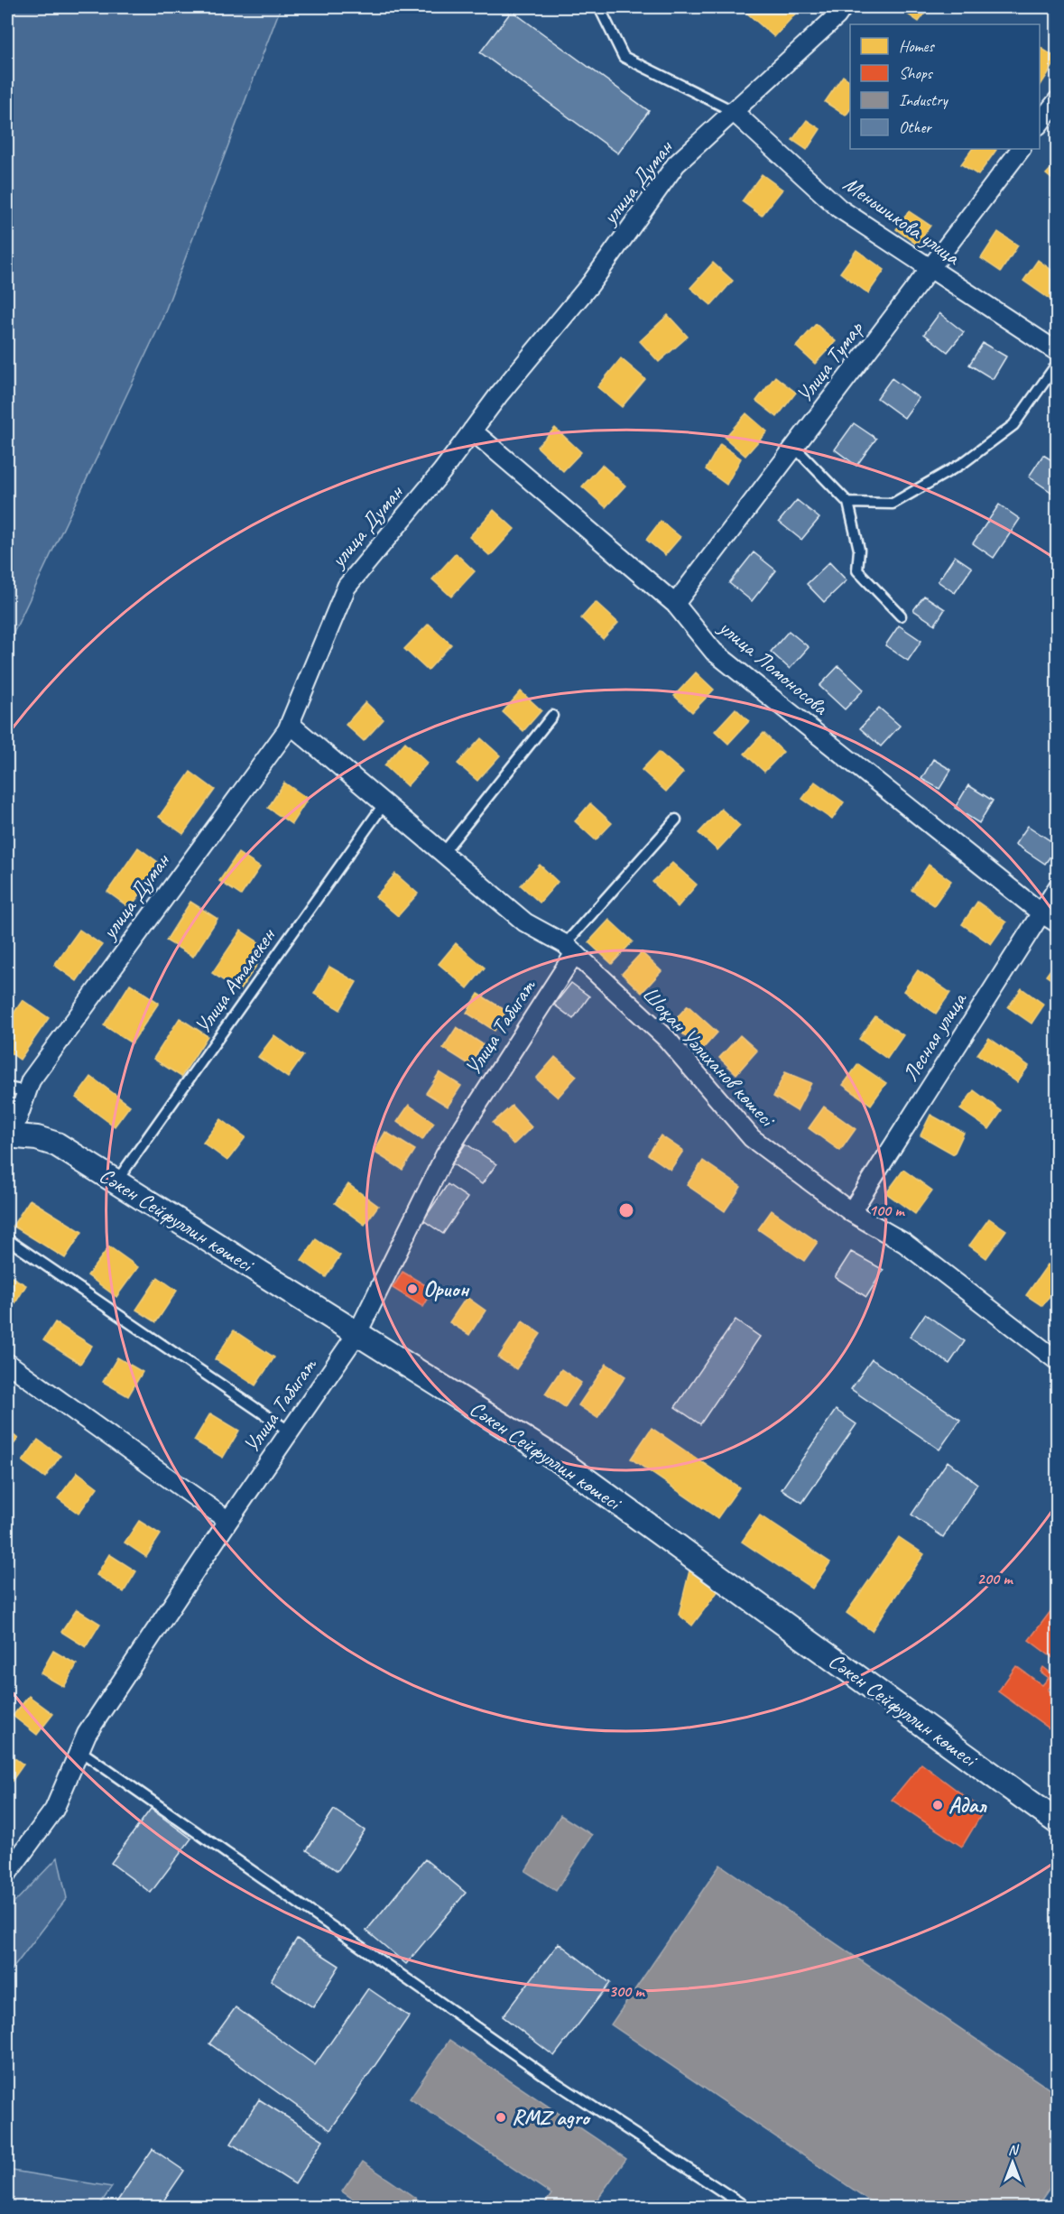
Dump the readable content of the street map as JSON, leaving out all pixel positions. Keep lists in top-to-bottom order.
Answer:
{
  "streets": {
    "street": [
      "улица Думан",
      "Меньшикова улица",
      "Улица Тумар",
      "улица Ломоносова",
      "Улица Табигат",
      "Лесная улица",
      "Шоқан Уәлиханов көшесі",
      "Сәкен Сейфуллин көшесі"
    ],
    "lane": ["Улица Атамекен"]
  },
  "crossings": [
    ["улица Думан", "Меньшикова улица"],
    ["улица Думан", "улица Ломоносова"],
    ["улица Думан", "Шоқан Уәлиханов көшесі"],
    ["улица Думан", "Сәкен Сейфуллин көшесі"],
    ["Меньшикова улица", "Улица Тумар"],
    ["Улица Тумар", "улица Ломоносова"],
    ["улица Ломоносова", "Лесная улица"],
    ["Улица Атамекен", "Шоқан Уәлиханов көшесі"],
    ["Улица Атамекен", "Сәкен Сейфуллин көшесі"],
    ["Улица Табигат", "Шоқан Уәлиханов көшесі"],
    ["Улица Табигат", "Сәкен Сейфуллин көшесі"],
    ["Лесная улица", "Шоқан Уәлиханов көшесі"]
  ],
  "places": ["Орион", "Адал", "RMZ agro"],
  "legend": [
    "Homes",
    "Shops",
    "Industry",
    "Other"
  ],
  "north": "top",
  "rings": ["100 m", "200 m", "300 m"]
}
